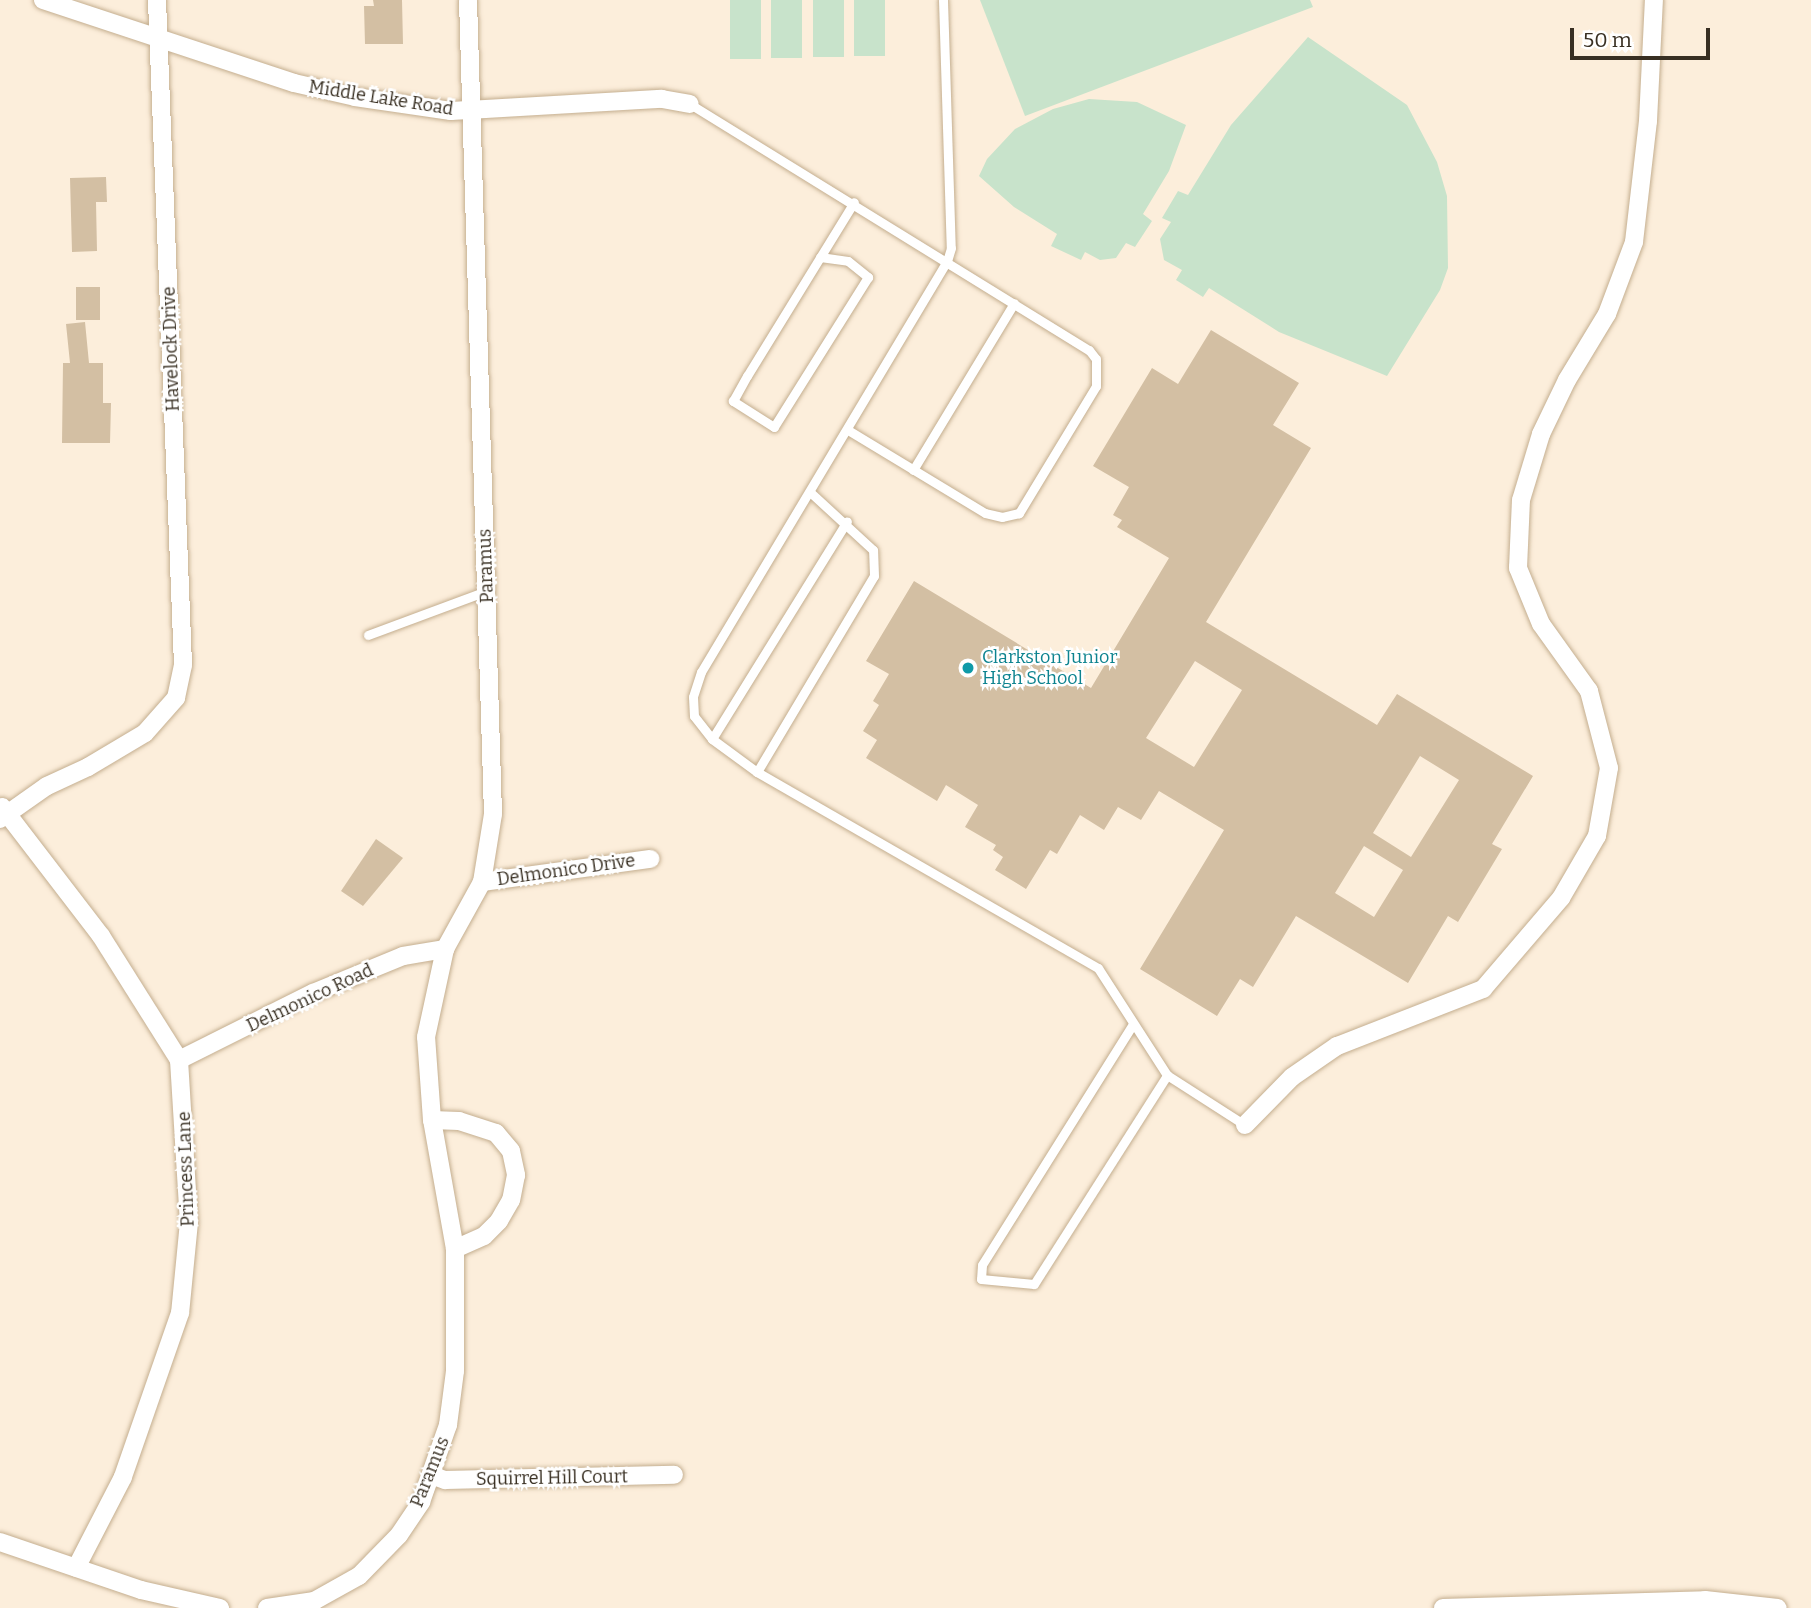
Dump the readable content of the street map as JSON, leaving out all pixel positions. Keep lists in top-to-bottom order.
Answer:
{
  "streets": {
    "street": [
      "Middle Lake Road",
      "Havelock Drive",
      "Paramus",
      "Delmonico Drive",
      "Delmonico Road",
      "Princess Lane",
      "Squirrel Hill Court"
    ]
  },
  "crossings": [
    ["Middle Lake Road", "Havelock Drive"],
    ["Middle Lake Road", "Paramus"],
    ["Havelock Drive", "Princess Lane"],
    ["Paramus", "Delmonico Drive"],
    ["Paramus", "Delmonico Road"],
    ["Paramus", "Squirrel Hill Court"],
    ["Delmonico Road", "Princess Lane"]
  ],
  "places": ["Clarkston Junior High School"],
  "scale_bar": "50 m"
}
